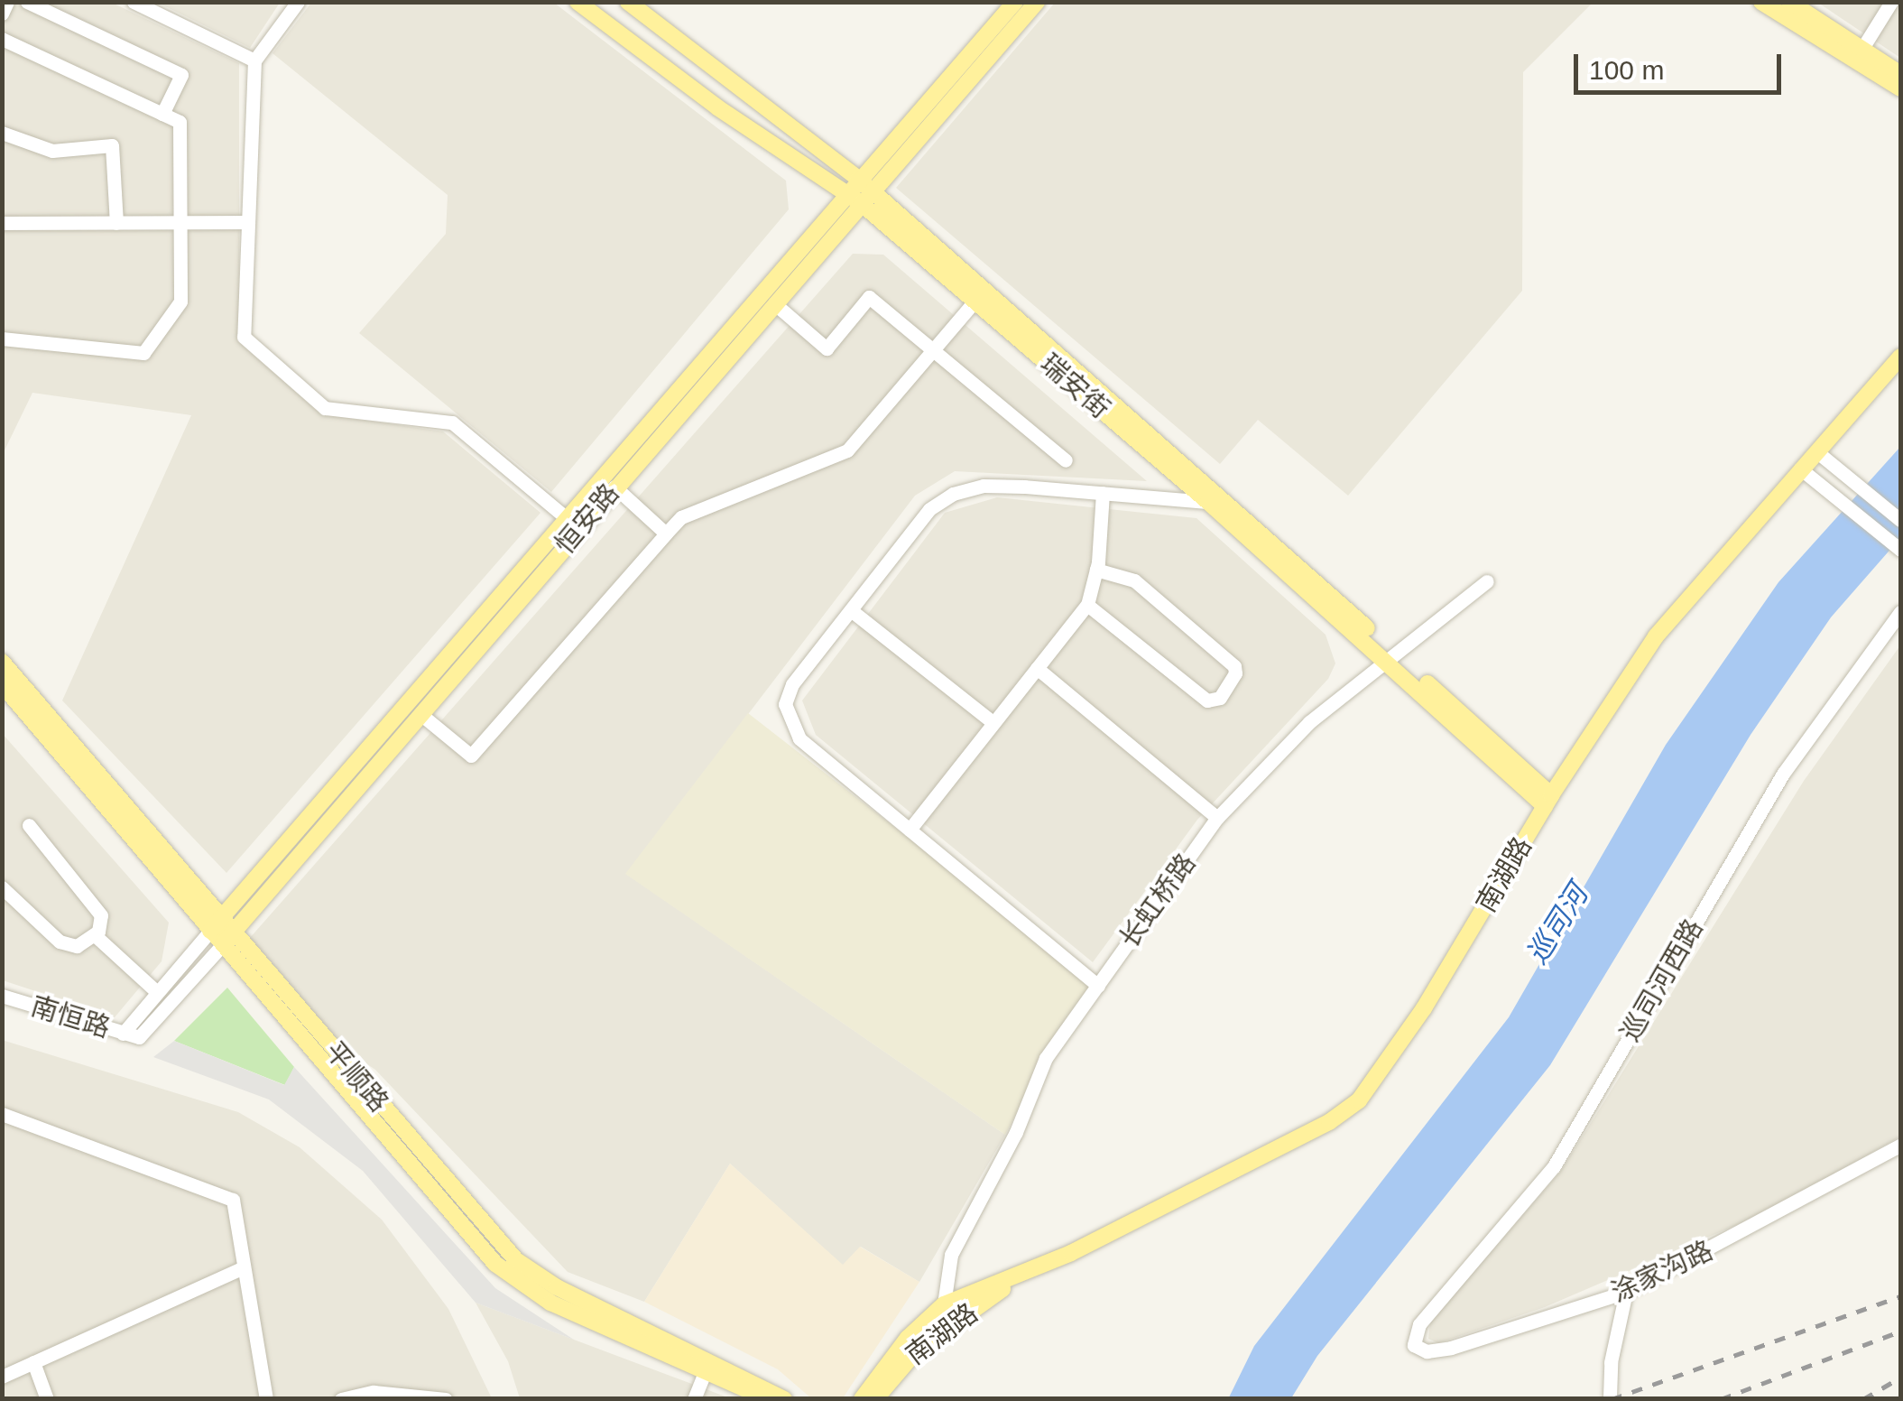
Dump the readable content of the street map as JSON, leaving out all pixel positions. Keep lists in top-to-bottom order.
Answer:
{
  "streets": {
    "main road": [
      "瑞安街",
      "恒安路",
      "南湖路",
      "平顺路"
    ],
    "street": [
      "长虹桥路",
      "巡司河西路",
      "南恒路",
      "涂家沟路"
    ]
  },
  "crossings": [
    ["瑞安街", "恒安路"],
    ["瑞安街", "南湖路"],
    ["瑞安街", "长虹桥路"],
    ["恒安路", "南恒路"],
    ["恒安路", "平顺路"],
    ["南湖路", "长虹桥路"],
    ["巡司河西路", "涂家沟路"]
  ],
  "water": ["巡司河"],
  "scale_bar": "100 m"
}
